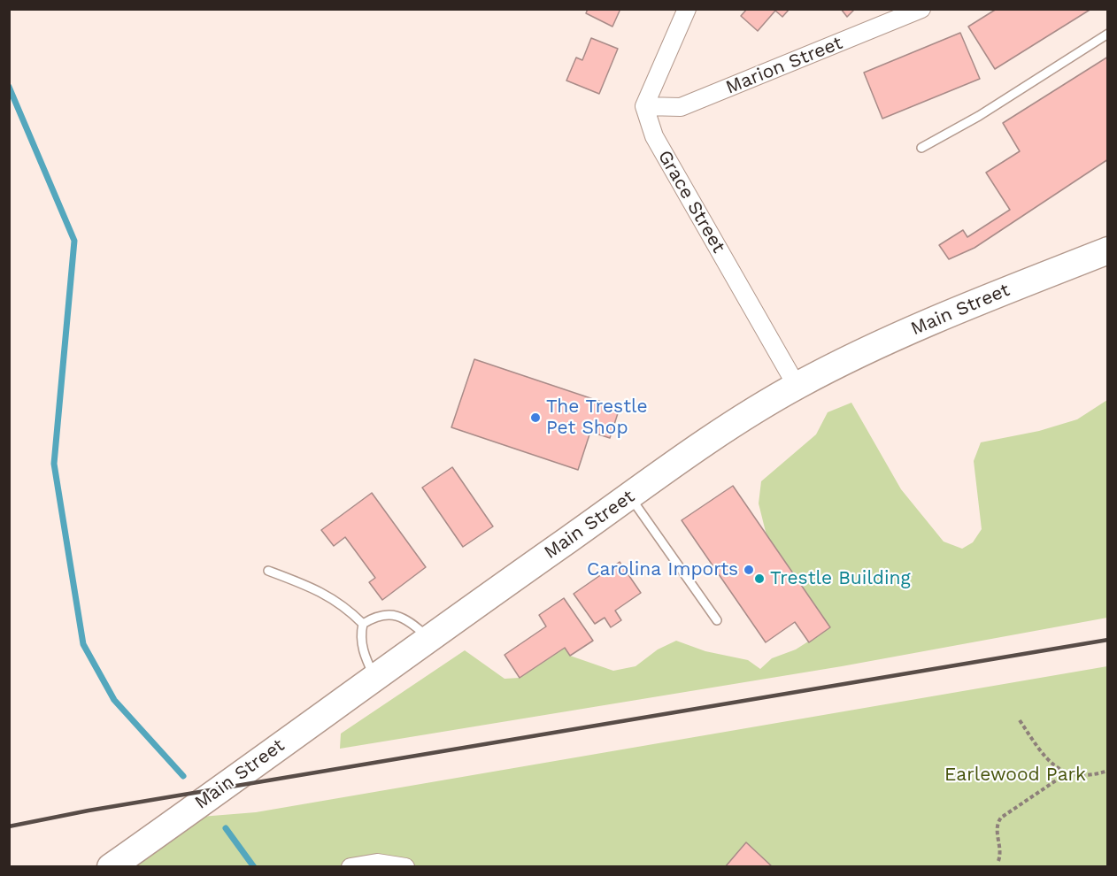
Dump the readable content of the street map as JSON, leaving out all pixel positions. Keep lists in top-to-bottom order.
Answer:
{
  "streets": {
    "main road": ["Main Street"],
    "street": ["Marion Street", "Grace Street"]
  },
  "crossings": [
    ["Marion Street", "Grace Street"],
    ["Grace Street", "Main Street"]
  ],
  "parks": ["Earlewood Park"],
  "places": ["The Trestle Pet Shop", "Carolina Imports", "Trestle Building"]
}
